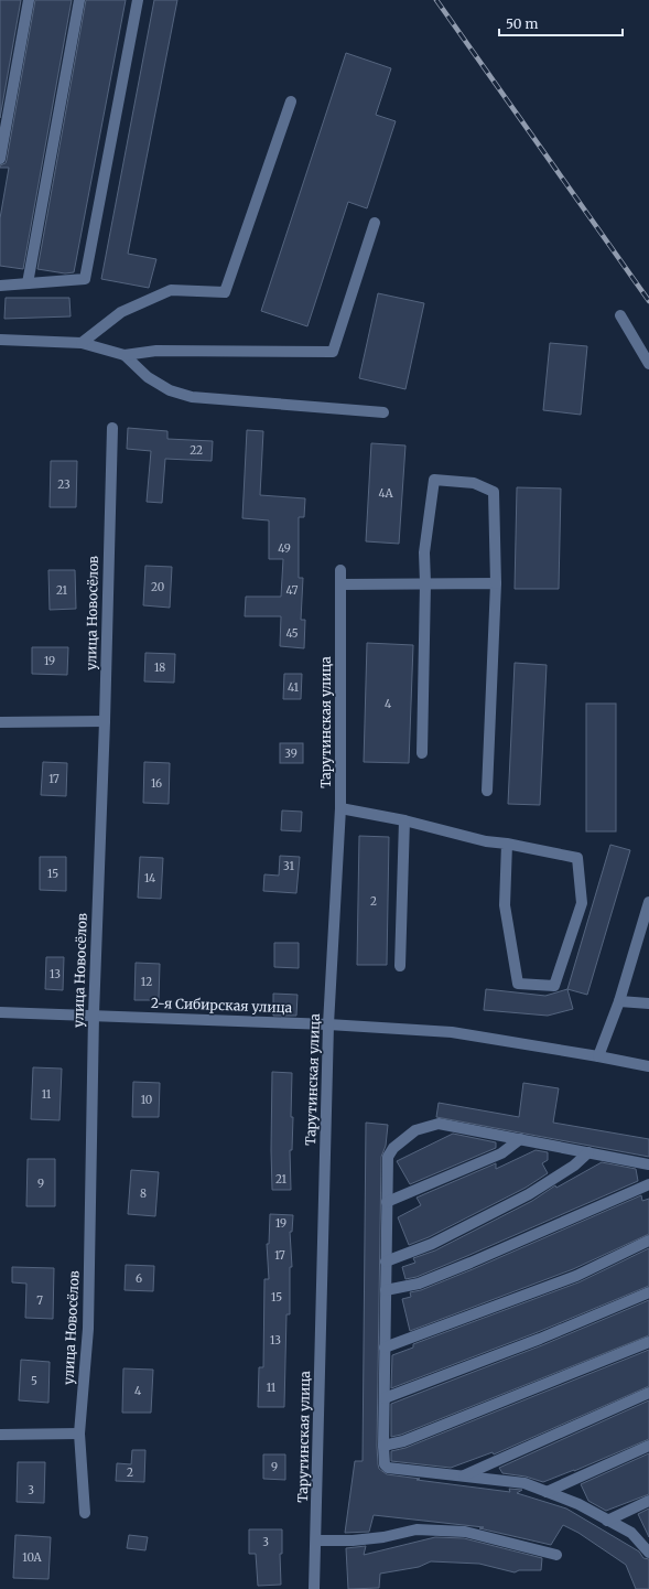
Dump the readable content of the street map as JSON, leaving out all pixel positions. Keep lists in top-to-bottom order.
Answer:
{
  "streets": {
    "street": ["улица Новосёлов", "Тарутинская улица", "2-я Сибирская улица"]
  },
  "crossings": [
    ["улица Новосёлов", "2-я Сибирская улица"],
    ["Тарутинская улица", "2-я Сибирская улица"]
  ],
  "house_numbers": [
    "22",
    "23",
    "4А",
    "49",
    "20",
    "21",
    "47",
    "45",
    "19",
    "18",
    "41",
    "4",
    "39",
    "17",
    "16",
    "31",
    "15",
    "14",
    "2",
    "13",
    "12",
    "11",
    "10",
    "21",
    "9",
    "8",
    "19",
    "17",
    "6",
    "15",
    "7",
    "13",
    "5",
    "11",
    "4",
    "9",
    "2",
    "3",
    "3",
    "10А"
  ],
  "scale_bar": "50 m"
}
